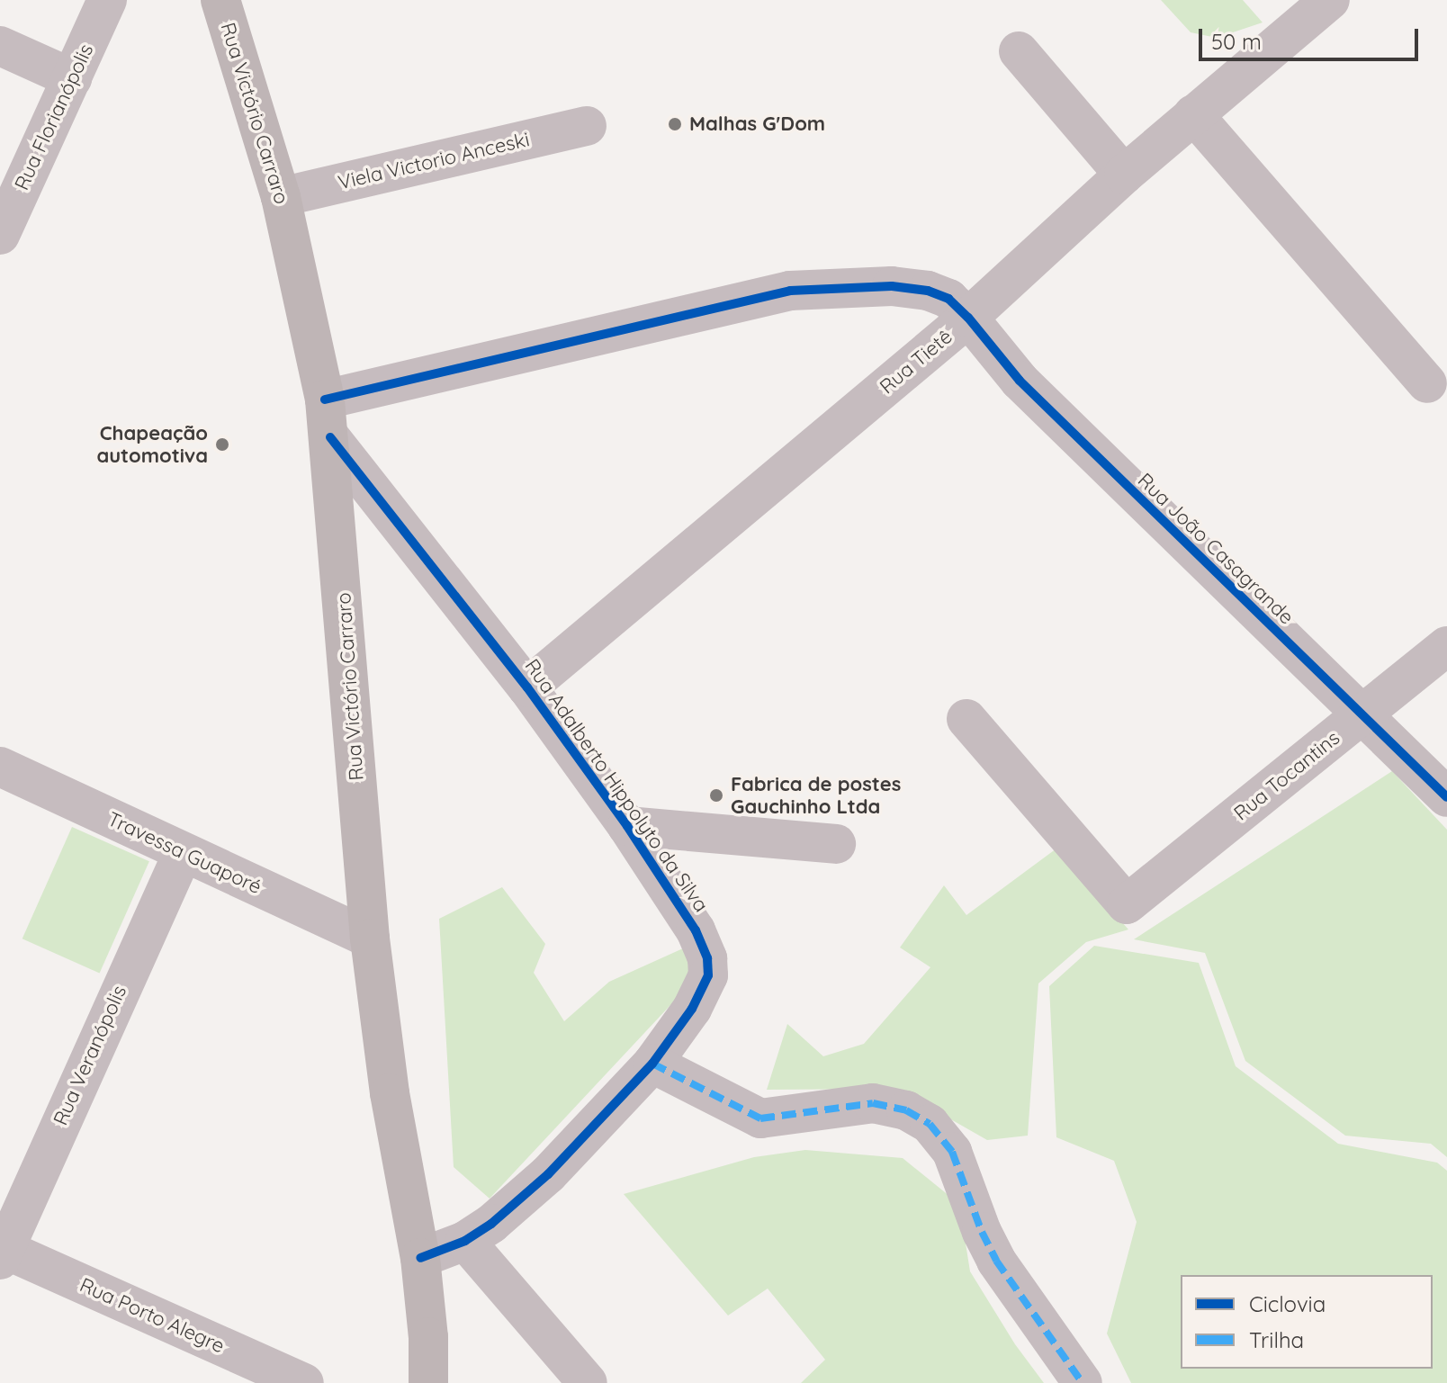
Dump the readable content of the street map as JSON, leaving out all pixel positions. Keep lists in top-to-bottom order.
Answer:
{
  "streets": {
    "main road": ["Rua Victório Carraro"],
    "street": [
      "Rua Florianópolis",
      "Viela Victorio Anceski",
      "Rua Tietê",
      "Rua João Casagrande",
      "Rua Tocantins",
      "Rua Adalberto Hippolyto da Silva",
      "Travessa Guaporé",
      "Rua Veranópolis",
      "Rua Porto Alegre"
    ]
  },
  "crossings": [
    ["Rua Victório Carraro", "Viela Victorio Anceski"],
    ["Rua Victório Carraro", "Rua João Casagrande"],
    ["Rua Victório Carraro", "Rua Adalberto Hippolyto da Silva"],
    ["Rua Victório Carraro", "Travessa Guaporé"],
    ["Rua Tietê", "Rua João Casagrande"],
    ["Rua Tietê", "Rua Adalberto Hippolyto da Silva"],
    ["Rua João Casagrande", "Rua Tocantins"],
    ["Rua João Casagrande", "Rua Adalberto Hippolyto da Silva"],
    ["Travessa Guaporé", "Rua Veranópolis"],
    ["Rua Veranópolis", "Rua Porto Alegre"]
  ],
  "places": ["Malhas G'Dom", "Chapeação automotiva", "Fabrica de postes Gauchinho Ltda"],
  "legend": ["Ciclovia", "Trilha"],
  "scale_bar": "50 m"
}
